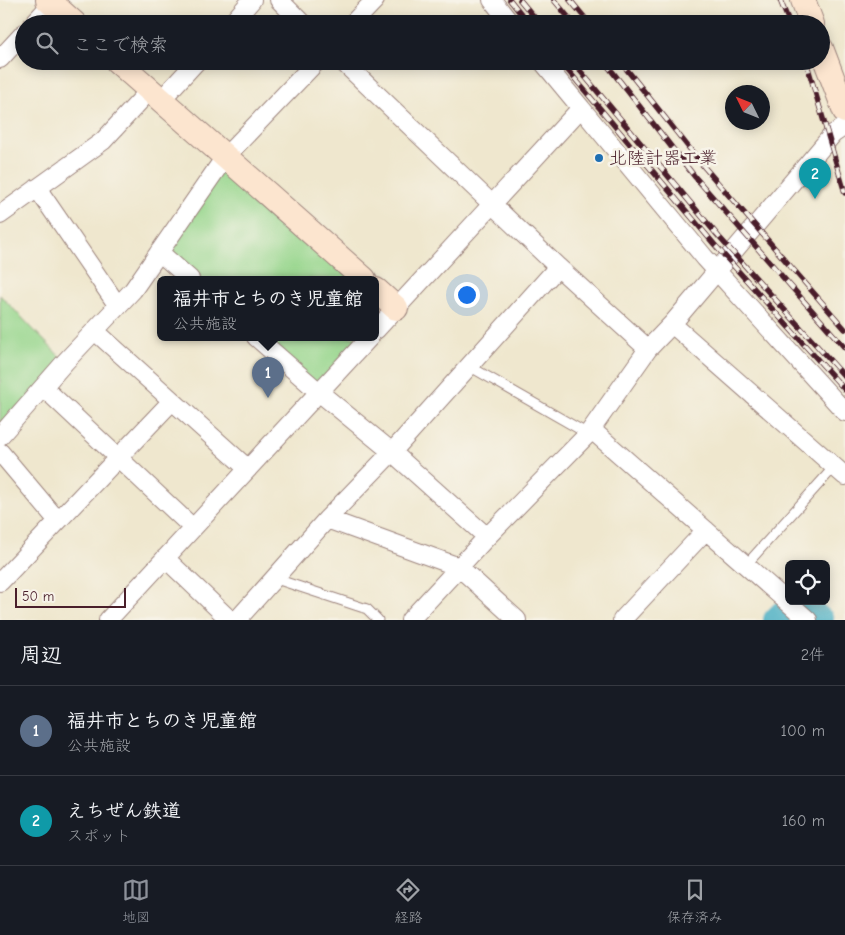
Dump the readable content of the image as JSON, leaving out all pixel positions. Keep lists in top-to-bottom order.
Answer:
{
  "places": ["北陸計器工業"],
  "scale_bar": "50 m",
  "north": "top left",
  "page": {
    "search": "ここで検索",
    "pins": ["2", "1"],
    "popup": ["福井市とちのき児童館", "公共施設"],
    "scale": "50 m",
    "heading": ["周辺", "2件"],
    "list": [
      {
        "mark": "1",
        "name": "福井市とちのき児童館",
        "note": "公共施設",
        "value": "100 m"
      },
      {
        "mark": "2",
        "name": "えちぜん鉄道",
        "note": "スポット",
        "value": "160 m"
      }
    ],
    "nav": ["地図", "経路", "保存済み"]
  }
}
